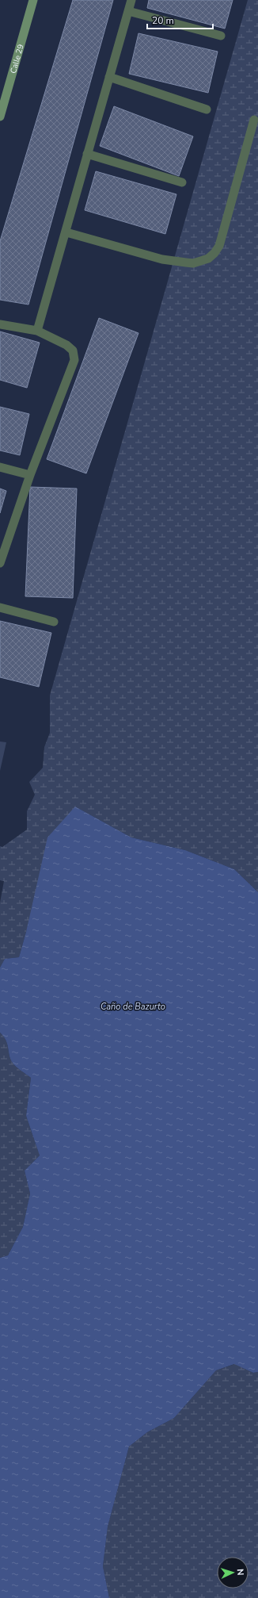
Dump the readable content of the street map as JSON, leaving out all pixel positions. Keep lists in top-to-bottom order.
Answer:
{
  "streets": {
    "main road": ["Calle 29"]
  },
  "water": ["Caño de Bazurto"],
  "scale_bar": "20 m",
  "north": "right"
}
